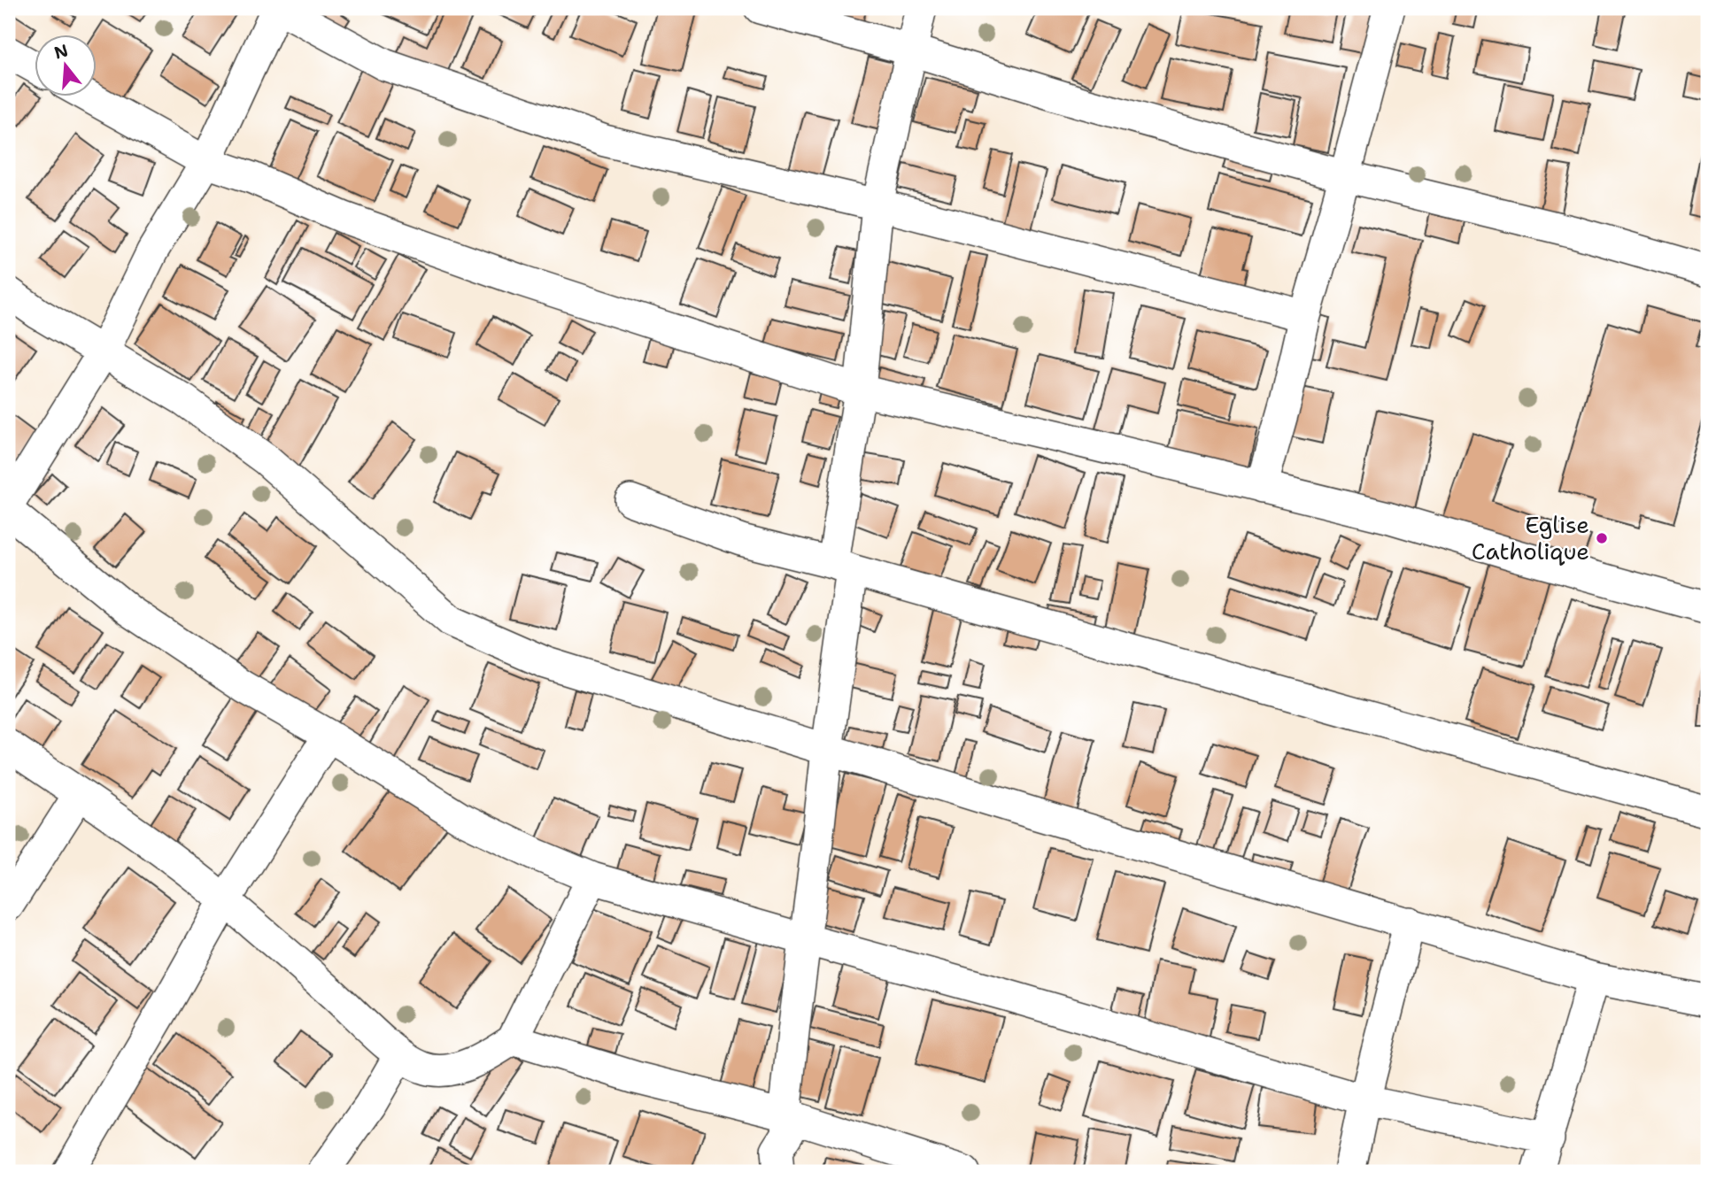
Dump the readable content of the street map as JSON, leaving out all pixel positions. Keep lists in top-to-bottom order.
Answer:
{
  "places": ["Eglise Catholique"],
  "north": "top"
}
